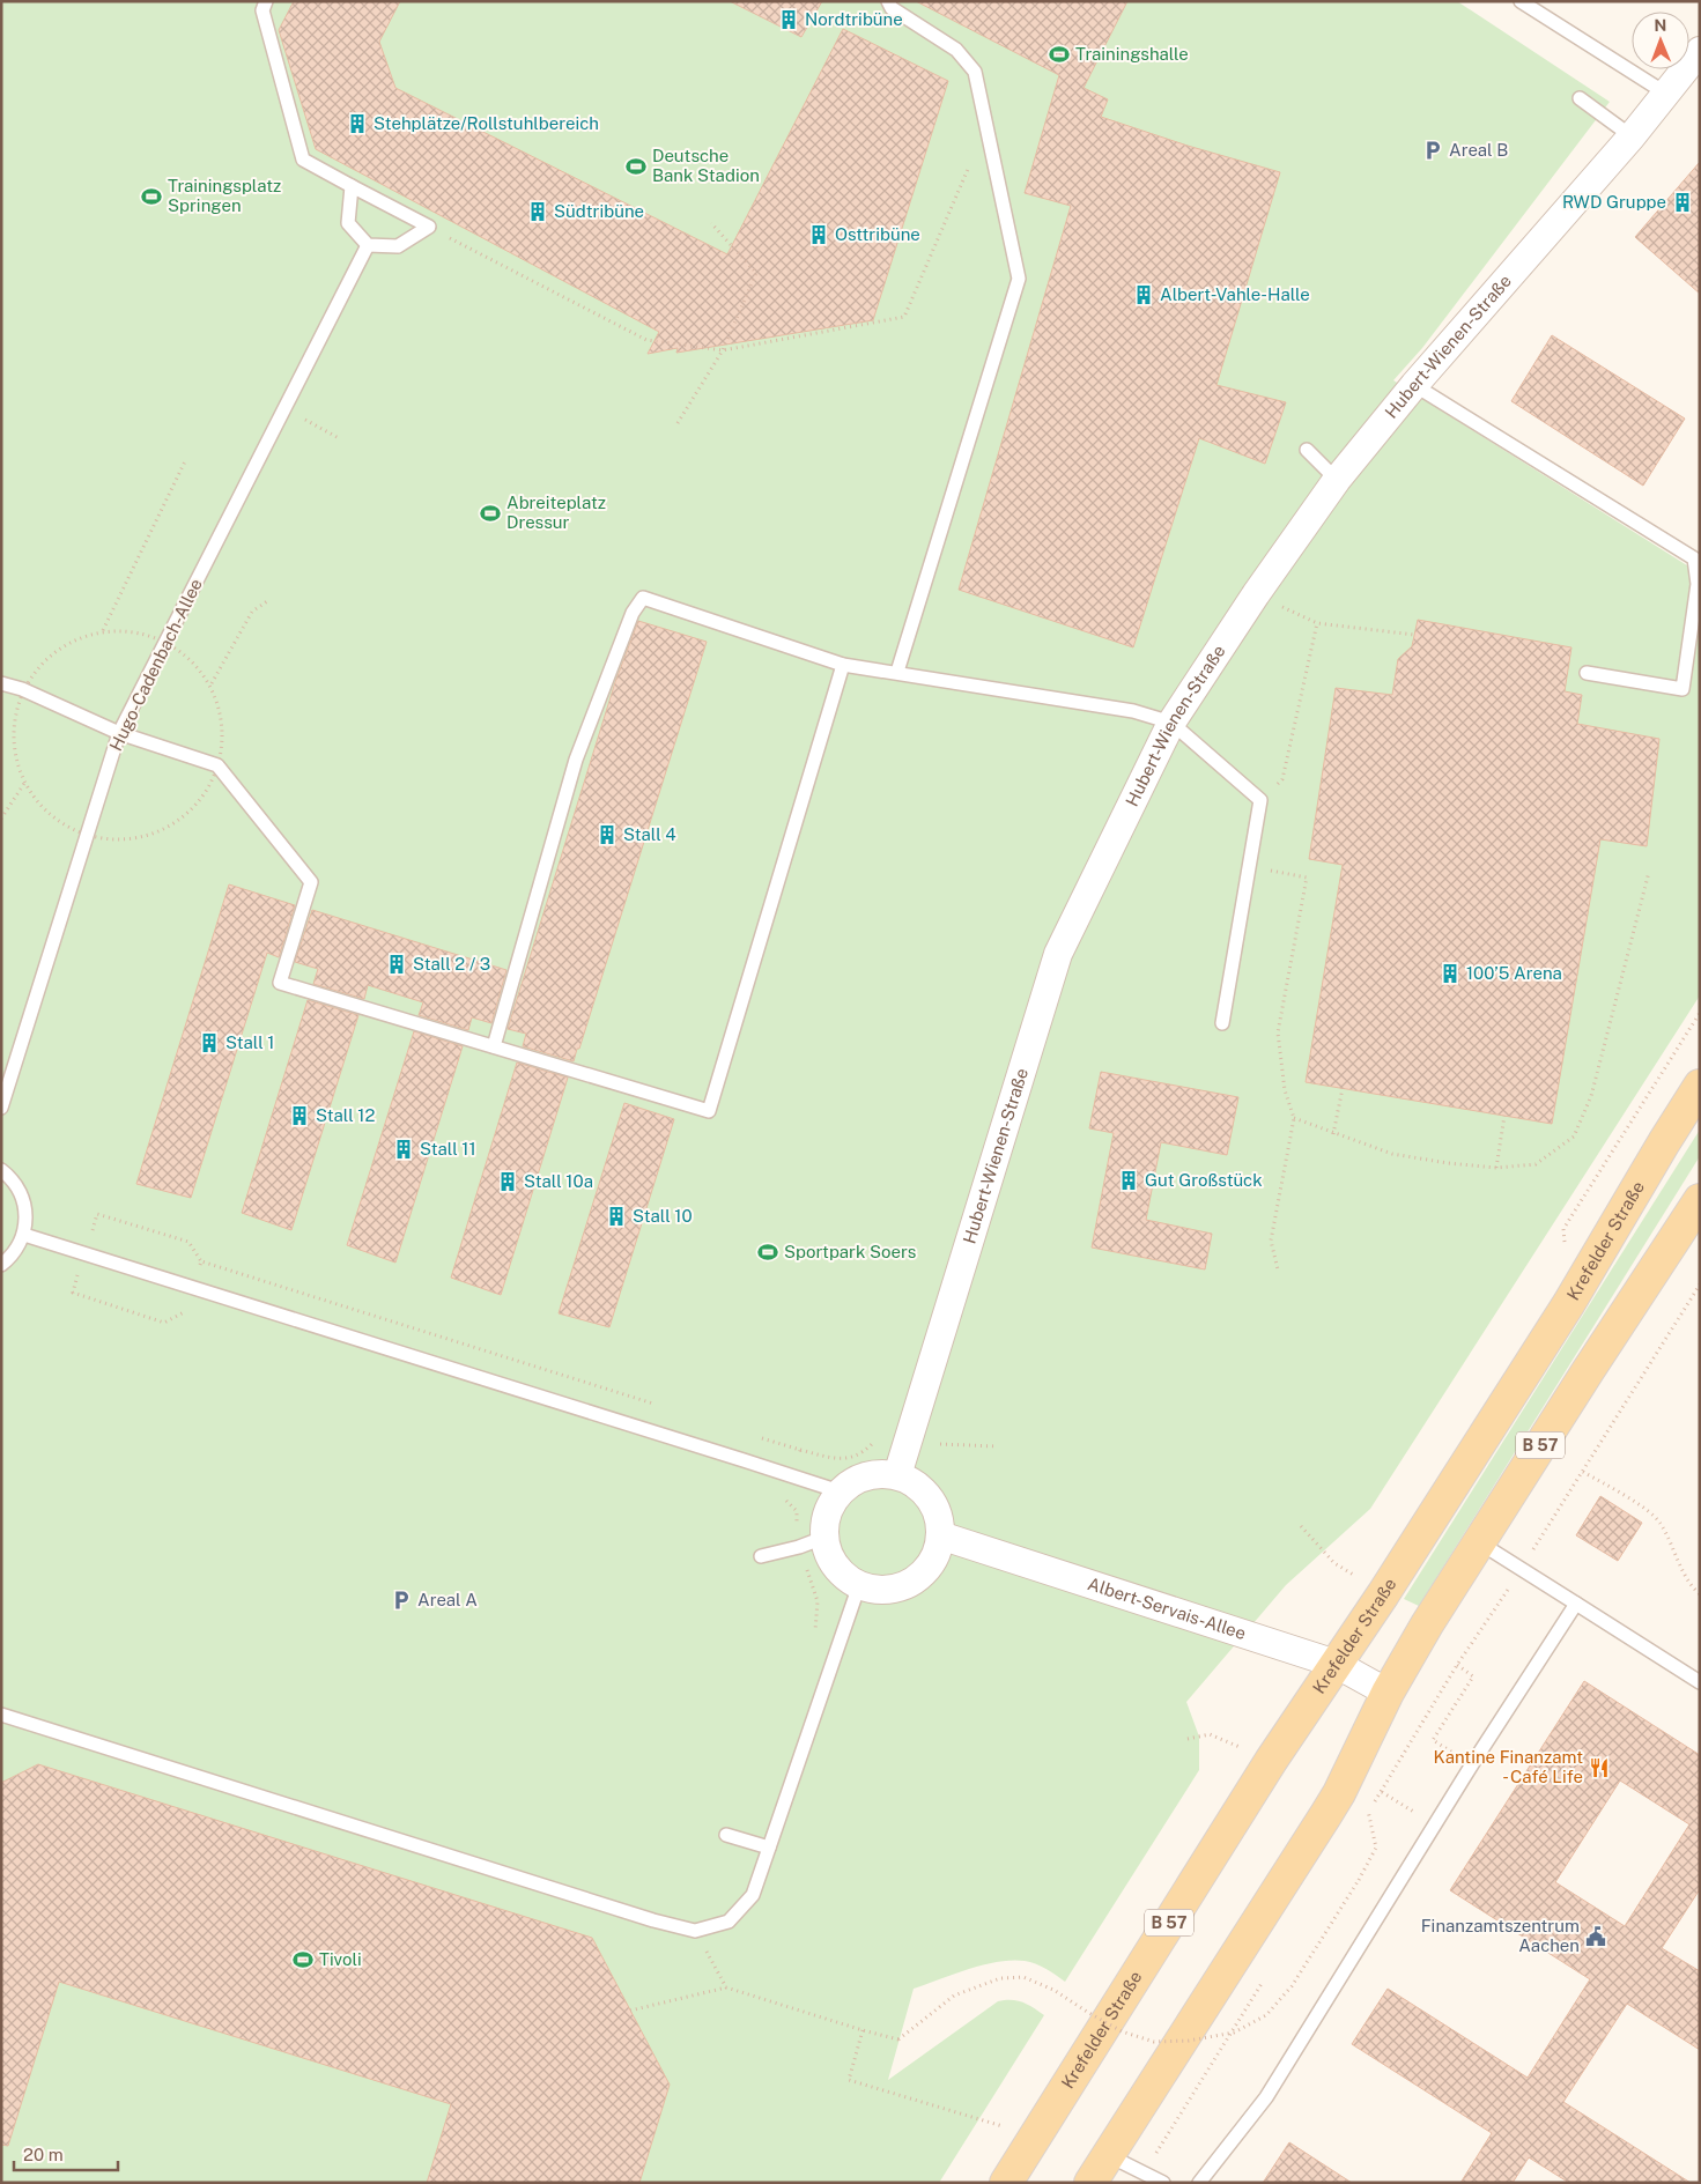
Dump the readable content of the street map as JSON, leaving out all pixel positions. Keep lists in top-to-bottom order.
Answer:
{
  "streets": {
    "main road": ["Krefelder Straße", "B 57"],
    "street": ["Hubert-Wienen-Straße", "Albert-Servais-Allee"],
    "lane": ["Hugo-Cadenbach-Allee"]
  },
  "crossings": [
    ["Hubert-Wienen-Straße", "Albert-Servais-Allee"],
    ["Krefelder Straße", "Albert-Servais-Allee"],
    ["B 57", "Albert-Servais-Allee"]
  ],
  "places": {
    "building": [
      "Nordtribüne",
      "Stehplätze/Rollstuhlbereich",
      "RWD Gruppe",
      "Südtribüne",
      "Osttribüne",
      "Albert-Vahle-Halle",
      "Stall 4",
      "Stall 2 / 3",
      "100’5 Arena",
      "Stall 1",
      "Stall 12",
      "Stall 11",
      "Gut Großstück",
      "Stall 10a",
      "Stall 10"
    ],
    "sports": [
      "Trainingshalle",
      "Deutsche Bank Stadion",
      "Trainingsplatz Springen",
      "Abreiteplatz Dressur",
      "Sportpark Soers",
      "Tivoli"
    ],
    "parking": ["Areal B", "Areal A"],
    "restaurant": ["Kantine Finanzamt - Café Life"],
    "public building": ["Finanzamtszentrum Aachen"]
  },
  "scale_bar": "20 m",
  "north": "top"
}
